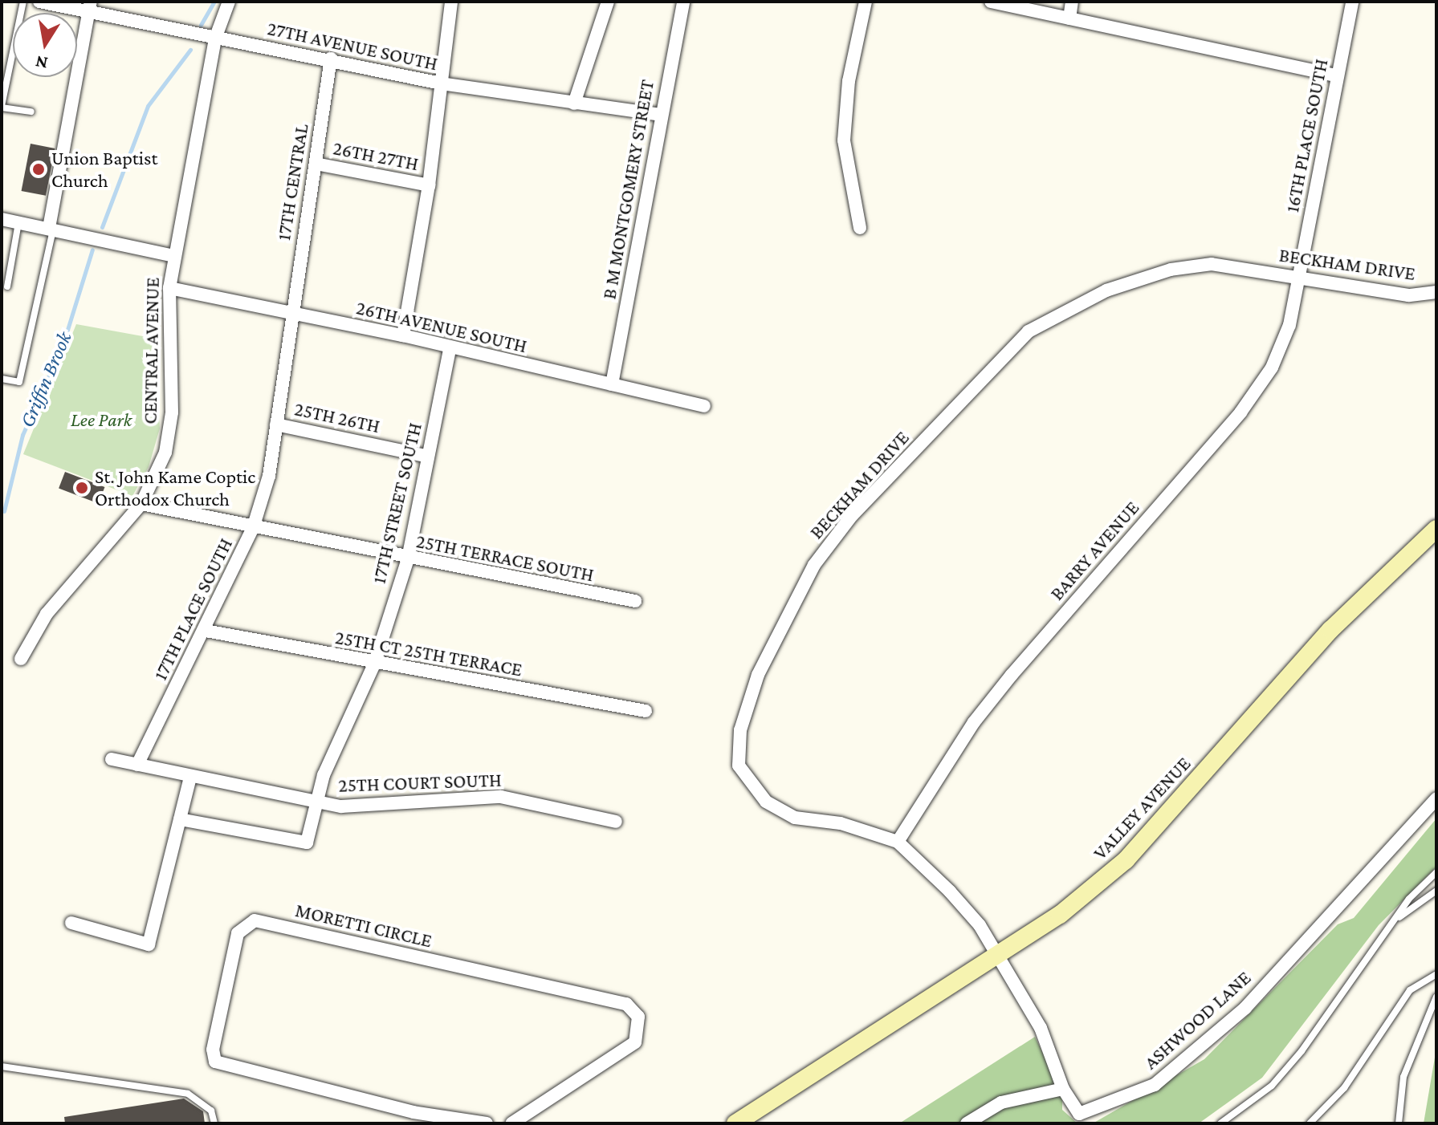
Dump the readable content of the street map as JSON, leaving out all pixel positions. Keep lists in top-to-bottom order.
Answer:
{
  "streets": {
    "main road": ["VALLEY AVENUE"],
    "street": [
      "27TH AVENUE SOUTH",
      "16TH PLACE SOUTH",
      "26TH 27TH",
      "17TH CENTRAL",
      "B M MONTGOMERY STREET",
      "BECKHAM DRIVE",
      "26TH AVENUE SOUTH",
      "CENTRAL AVENUE",
      "25TH 26TH",
      "17TH STREET SOUTH",
      "BARRY AVENUE",
      "25TH TERRACE SOUTH",
      "17TH PLACE SOUTH",
      "25TH CT 25TH TERRACE",
      "25TH COURT SOUTH",
      "MORETTI CIRCLE",
      "ASHWOOD LANE"
    ]
  },
  "crossings": [
    ["27TH AVENUE SOUTH", "17TH CENTRAL"],
    ["27TH AVENUE SOUTH", "B M MONTGOMERY STREET"],
    ["27TH AVENUE SOUTH", "CENTRAL AVENUE"],
    ["16TH PLACE SOUTH", "BECKHAM DRIVE"],
    ["16TH PLACE SOUTH", "BARRY AVENUE"],
    ["26TH 27TH", "17TH CENTRAL"],
    ["17TH CENTRAL", "26TH AVENUE SOUTH"],
    ["17TH CENTRAL", "17TH PLACE SOUTH"],
    ["B M MONTGOMERY STREET", "26TH AVENUE SOUTH"],
    ["BECKHAM DRIVE", "BARRY AVENUE"],
    ["BECKHAM DRIVE", "VALLEY AVENUE"],
    ["BECKHAM DRIVE", "ASHWOOD LANE"],
    ["26TH AVENUE SOUTH", "CENTRAL AVENUE"],
    ["26TH AVENUE SOUTH", "17TH STREET SOUTH"],
    ["26TH AVENUE SOUTH", "17TH PLACE SOUTH"],
    ["CENTRAL AVENUE", "25TH TERRACE SOUTH"],
    ["25TH 26TH", "17TH STREET SOUTH"],
    ["25TH 26TH", "17TH PLACE SOUTH"],
    ["17TH STREET SOUTH", "25TH TERRACE SOUTH"],
    ["17TH STREET SOUTH", "25TH CT 25TH TERRACE"],
    ["17TH STREET SOUTH", "25TH COURT SOUTH"],
    ["25TH TERRACE SOUTH", "17TH PLACE SOUTH"],
    ["17TH PLACE SOUTH", "25TH CT 25TH TERRACE"],
    ["17TH PLACE SOUTH", "25TH COURT SOUTH"]
  ],
  "water": ["Griffin Brook"],
  "parks": ["Lee Park"],
  "places": ["Union Baptist Church", "St. John Kame Coptic Orthodox Church"],
  "north": "bottom"
}
